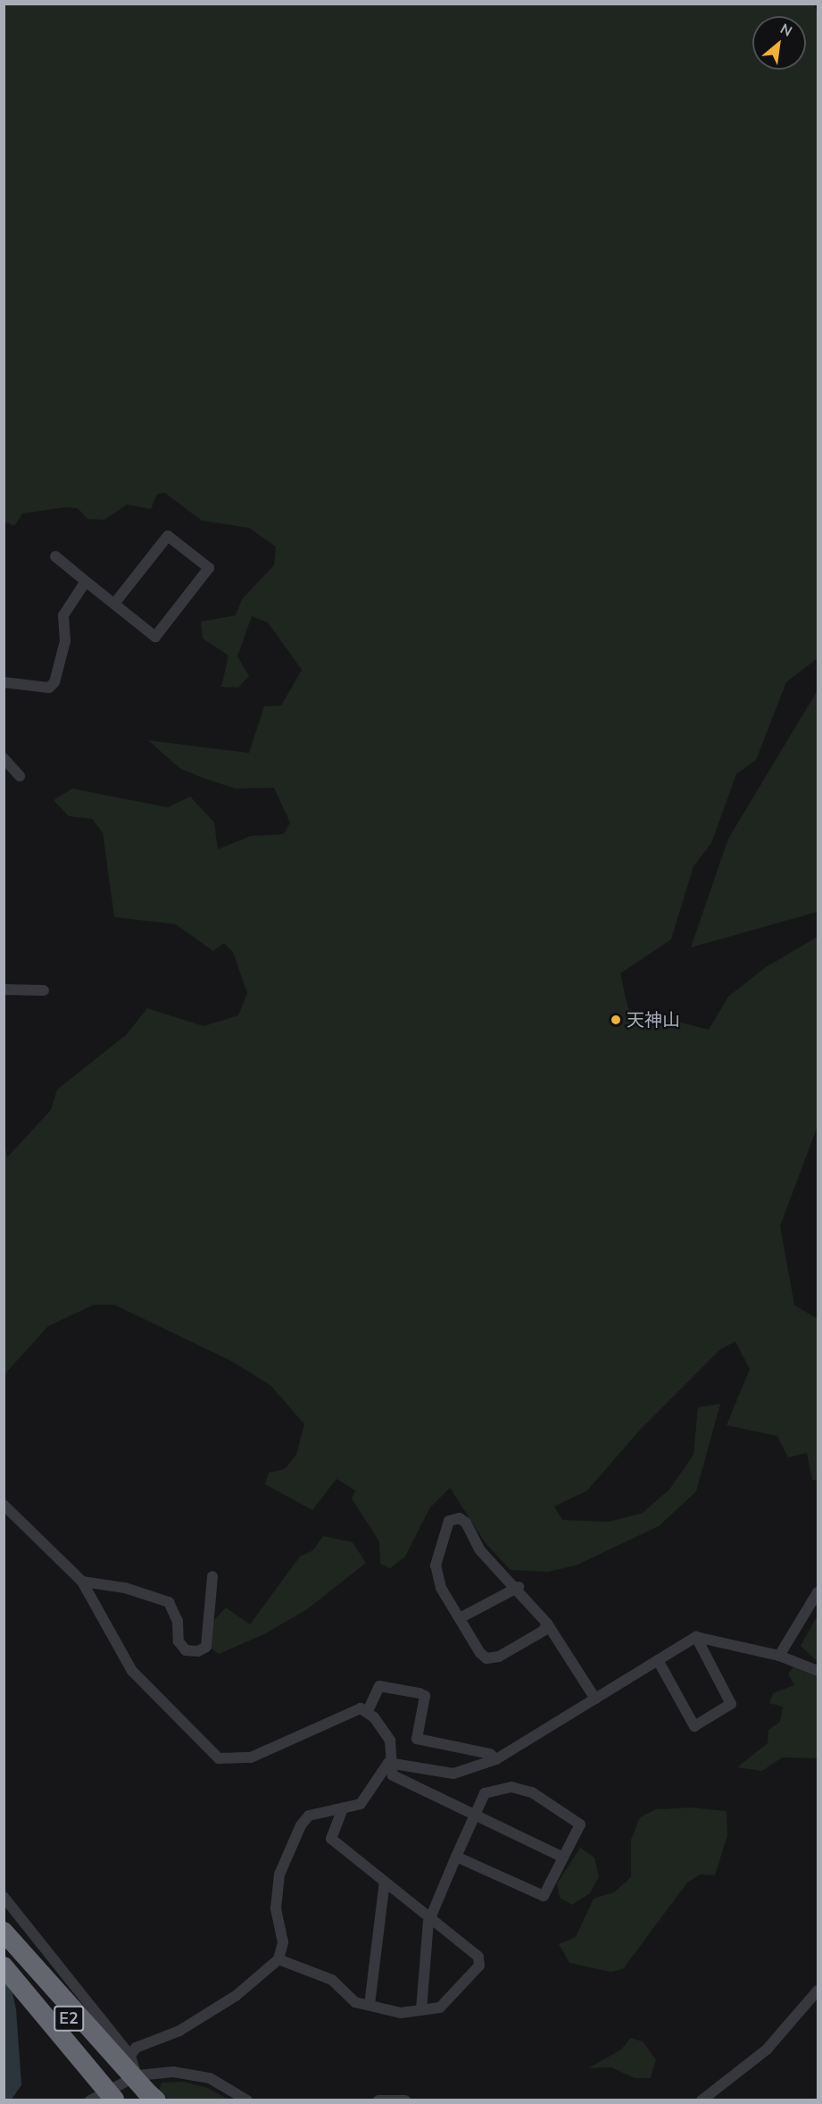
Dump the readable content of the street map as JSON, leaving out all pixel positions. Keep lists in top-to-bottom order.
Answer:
{
  "streets": {
    "highway": ["E2"]
  },
  "places": ["天神山"],
  "north": "top right"
}
